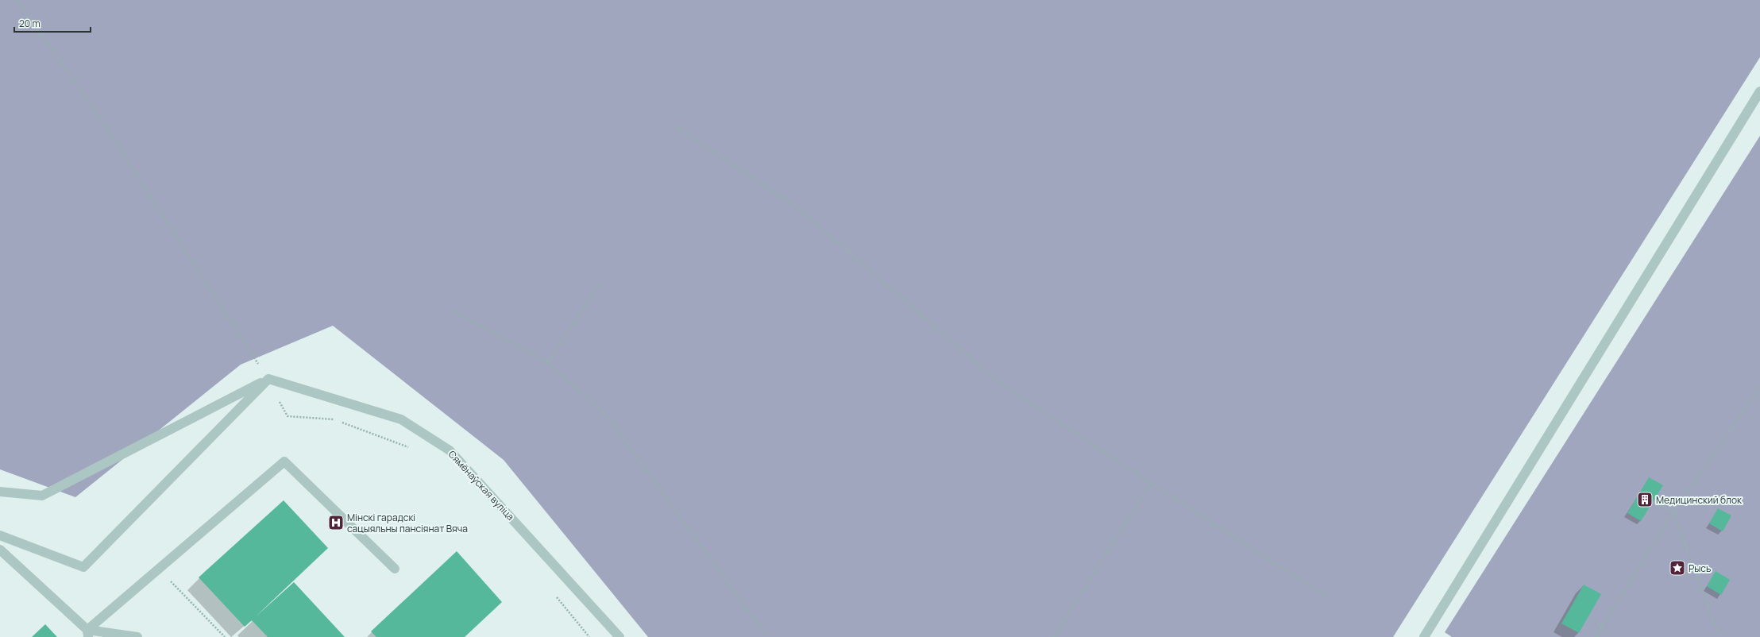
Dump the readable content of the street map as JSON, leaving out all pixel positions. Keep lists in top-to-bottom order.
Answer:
{
  "streets": {
    "street": ["Сямёнаўская вуліца"]
  },
  "places": {
    "building": ["Медицинский блок"],
    "hospital": ["Мінскі гарадскі сацыяльны пансіянат Вяча"],
    "place": ["Рысь"]
  },
  "scale_bar": "20 m"
}
